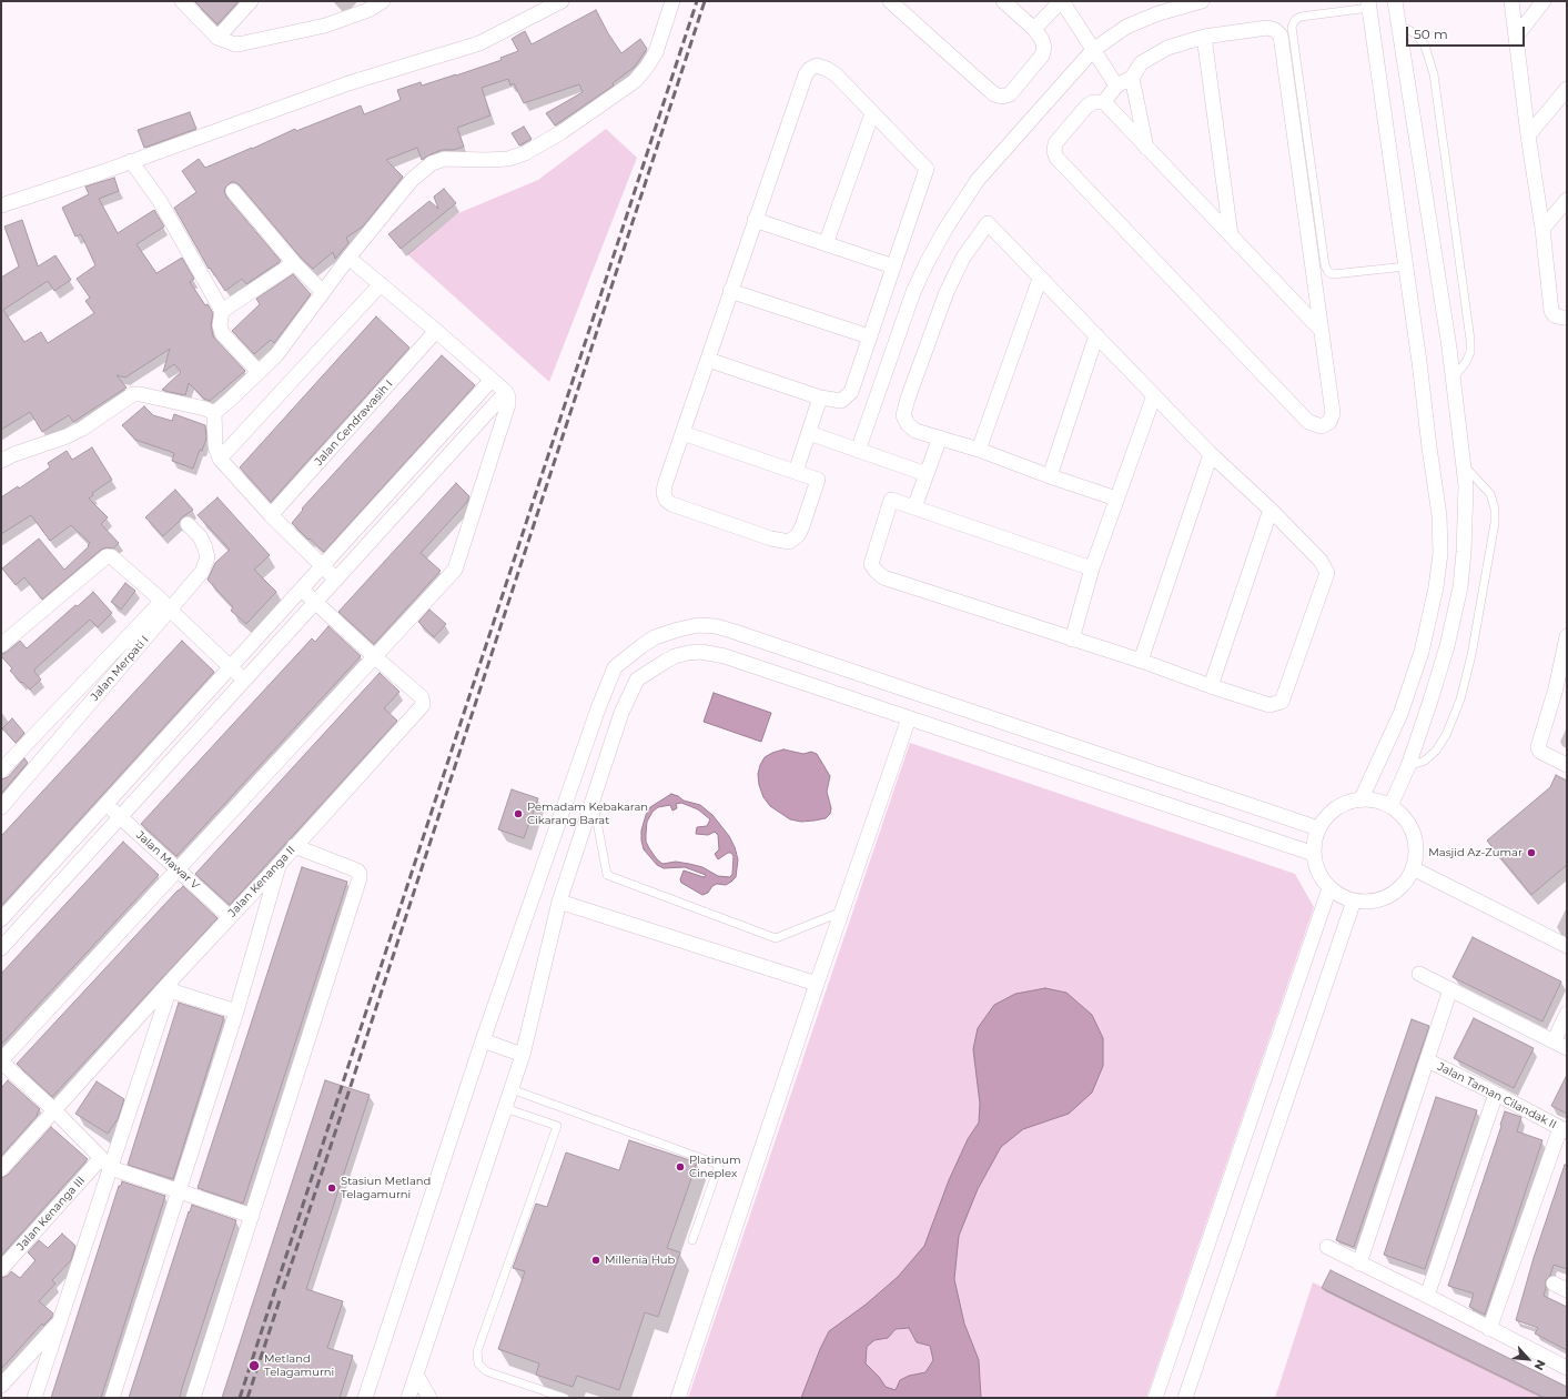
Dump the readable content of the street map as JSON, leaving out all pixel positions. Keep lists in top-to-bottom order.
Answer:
{
  "streets": {
    "street": [
      "Jalan Cendrawasih I",
      "Jalan Merpati I",
      "Jalan Mawar V",
      "Jalan Kenanga II",
      "Jalan Taman Cilandak II",
      "Jalan Kenanga III"
    ]
  },
  "crossings": [
    ["Jalan Mawar V", "Jalan Kenanga II"]
  ],
  "places": [
    "Pemadam Kebakaran Cikarang Barat",
    "Masjid Az-Zumar",
    "Platinum Cineplex",
    "Stasiun Metland Telagamurni",
    "Millenia Hub",
    "Metland Telagamurni"
  ],
  "scale_bar": "50 m",
  "north": "bottom right"
}
